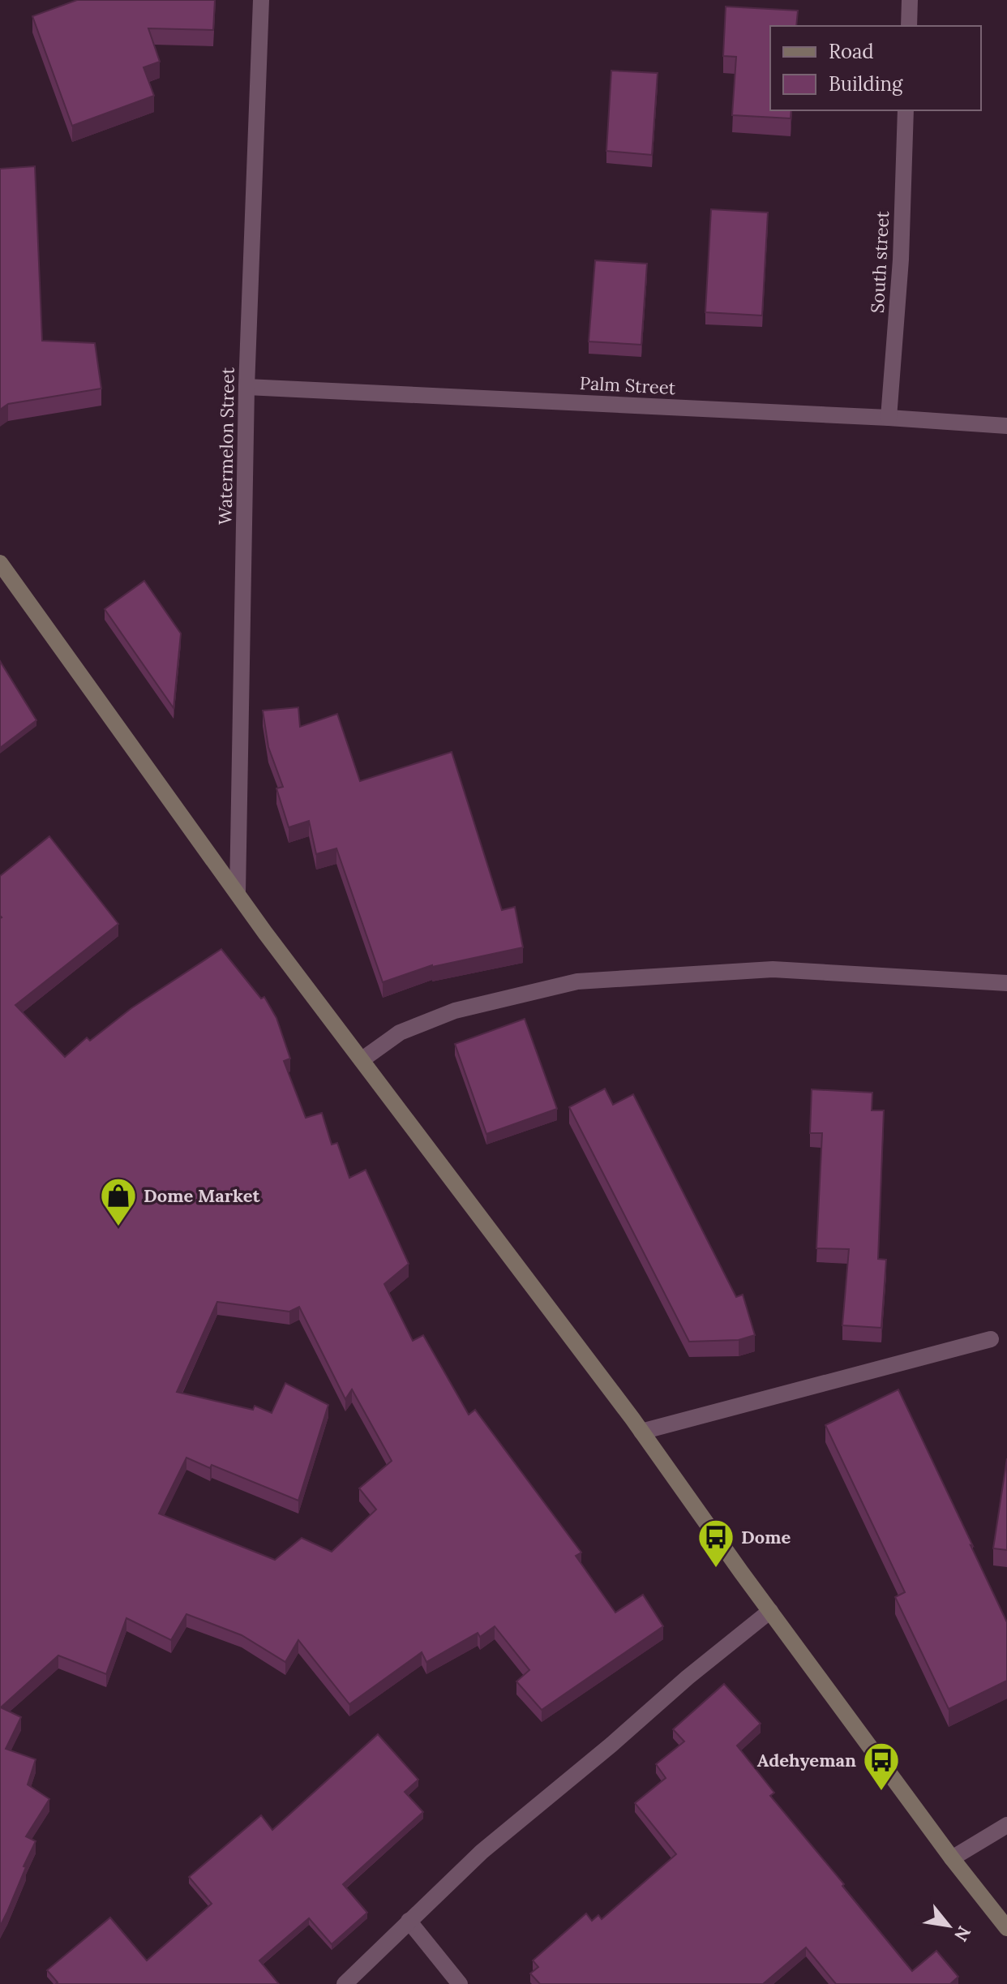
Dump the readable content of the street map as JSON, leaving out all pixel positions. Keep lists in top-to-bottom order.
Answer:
{
  "streets": {
    "street": ["South street", "Palm Street", "Watermelon Street"]
  },
  "crossings": [
    ["South street", "Palm Street"],
    ["Palm Street", "Watermelon Street"]
  ],
  "places": {
    "shop": ["Dome Market"],
    "bus stop": ["Dome", "Adehyeman"]
  },
  "legend": ["Road", "Building"],
  "north": "bottom right"
}
